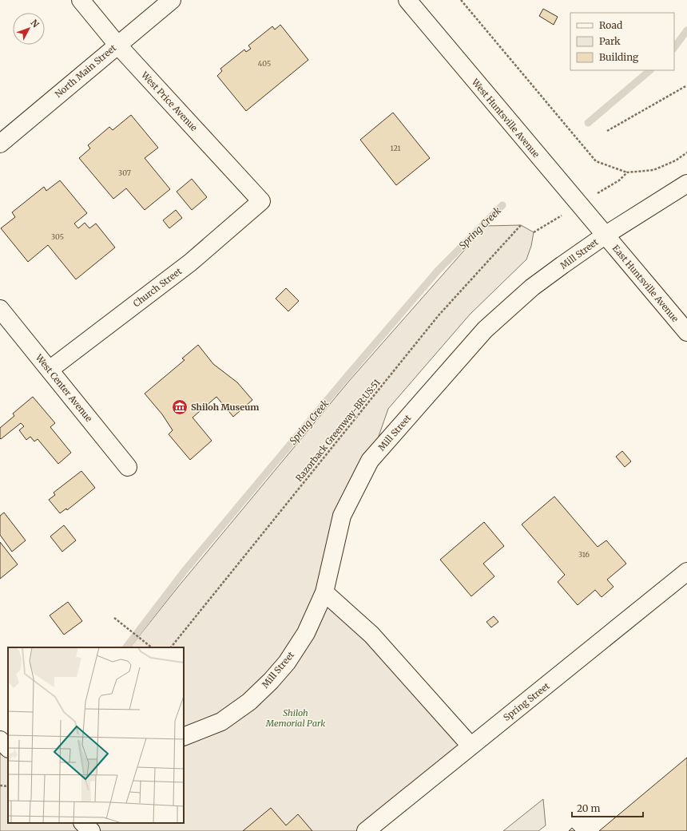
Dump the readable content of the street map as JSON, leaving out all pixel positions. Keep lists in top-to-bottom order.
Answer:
{
  "streets": {
    "street": [
      "North Main Street",
      "West Price Avenue",
      "West Huntsville Avenue",
      "Mill Street",
      "East Huntsville Avenue",
      "Church Street",
      "West Center Avenue",
      "Spring Street"
    ],
    "path": ["Razorback Greenway-BR:US:51"]
  },
  "crossings": [
    ["North Main Street", "West Price Avenue"],
    ["West Price Avenue", "Church Street"],
    ["West Huntsville Avenue", "Mill Street"],
    ["West Huntsville Avenue", "East Huntsville Avenue"],
    ["Mill Street", "East Huntsville Avenue"],
    ["Church Street", "West Center Avenue"]
  ],
  "water": ["Spring Creek"],
  "parks": ["Shiloh Memorial Park"],
  "places": {
    "museum": ["Shiloh Museum"]
  },
  "house_numbers": [
    "405",
    "121",
    "307",
    "305",
    "316"
  ],
  "legend": ["Road", "Park", "Building"],
  "scale_bar": "20 m",
  "north": "top right"
}
